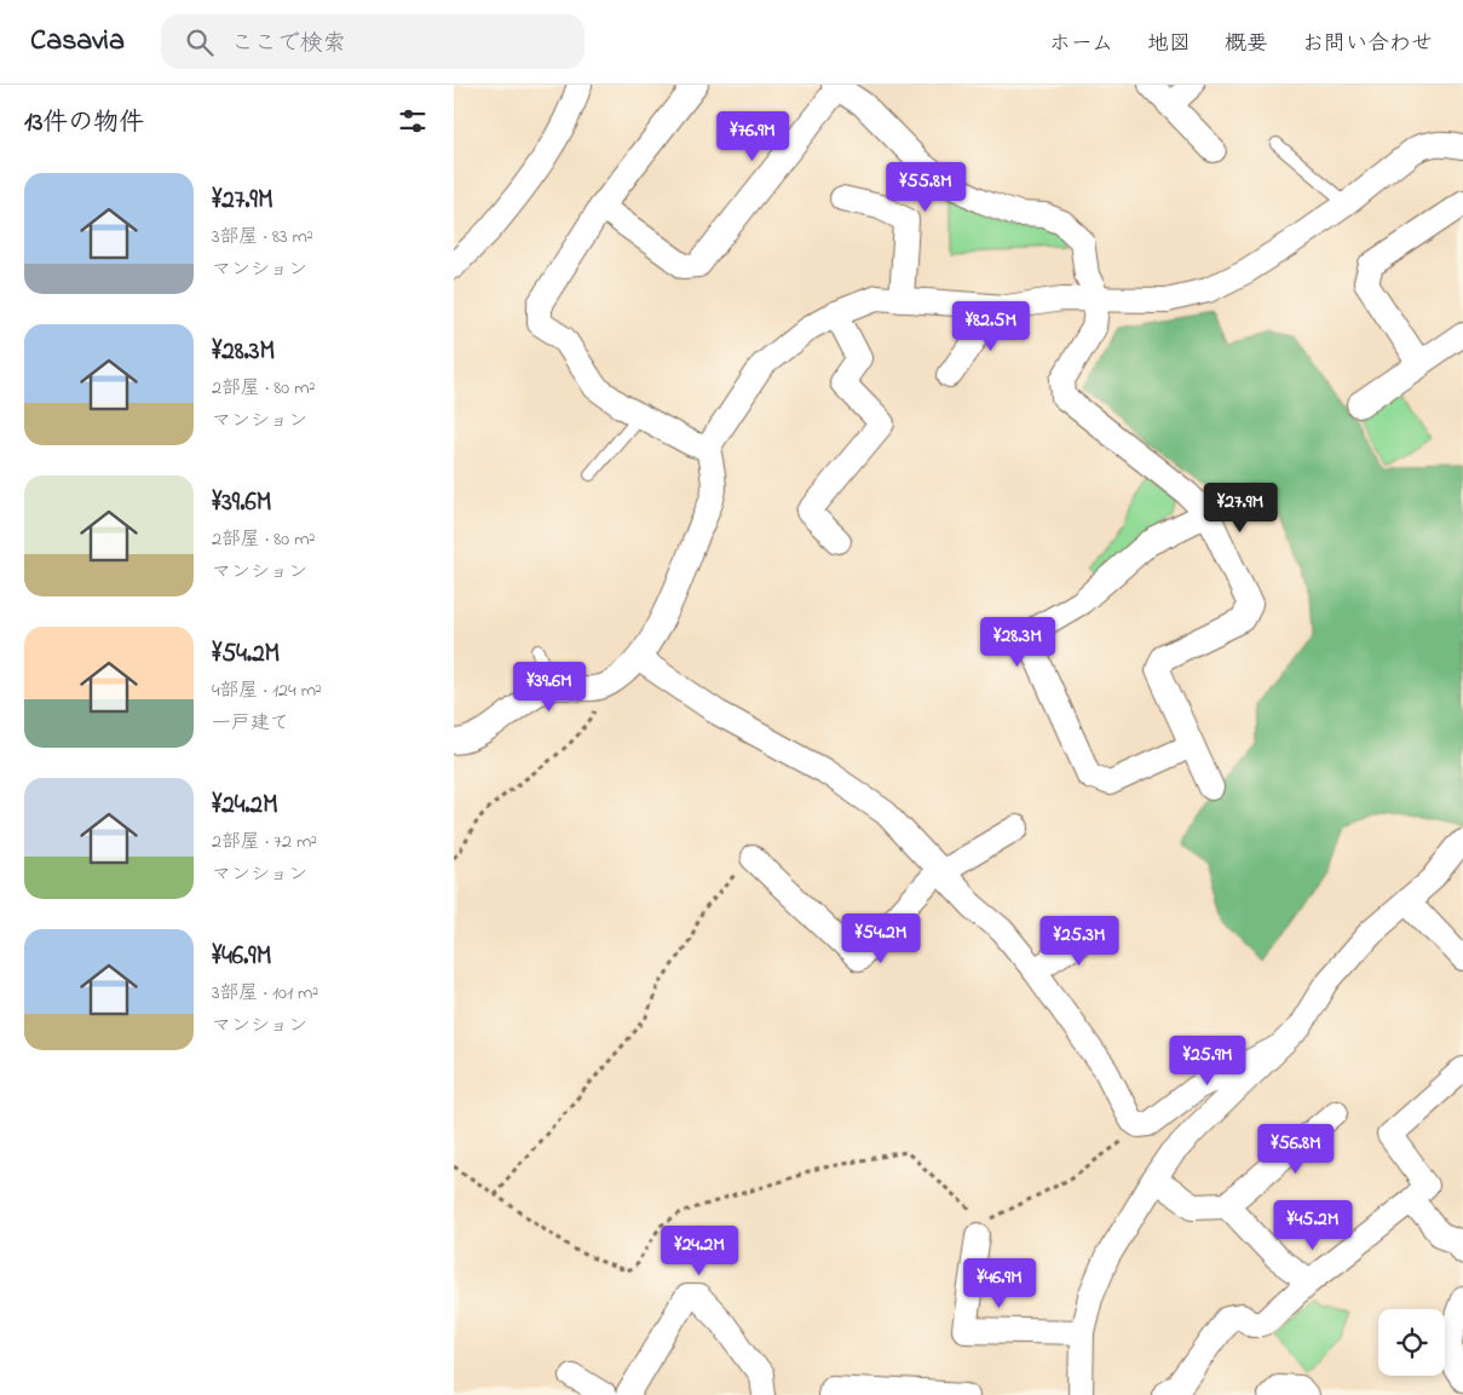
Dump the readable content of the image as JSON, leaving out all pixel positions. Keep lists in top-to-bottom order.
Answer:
{
  "page": {
    "header": "Casavia",
    "search": "ここで検索",
    "nav": [
      "ホーム",
      "地図",
      "概要",
      "お問い合わせ"
    ],
    "heading": "13件の物件",
    "price": [
      "¥76.9M",
      "¥55.8M",
      "¥82.5M",
      "¥27.9M",
      "¥28.3M",
      "¥39.6M",
      "¥54.2M",
      "¥25.3M",
      "¥25.9M",
      "¥56.8M",
      "¥45.2M",
      "¥24.2M",
      "¥46.9M"
    ],
    "list": [
      {
        "name": "¥27.9M",
        "note": "3部屋 · 83 m² · マンション"
      },
      {
        "name": "¥28.3M",
        "note": "2部屋 · 80 m² · マンション"
      },
      {
        "name": "¥39.6M",
        "note": "2部屋 · 80 m² · マンション"
      },
      {
        "name": "¥54.2M",
        "note": "4部屋 · 124 m² · 一戸建て"
      },
      {
        "name": "¥24.2M",
        "note": "2部屋 · 72 m² · マンション"
      },
      {
        "name": "¥46.9M",
        "note": "3部屋 · 101 m² · マンション"
      }
    ]
  }
}
